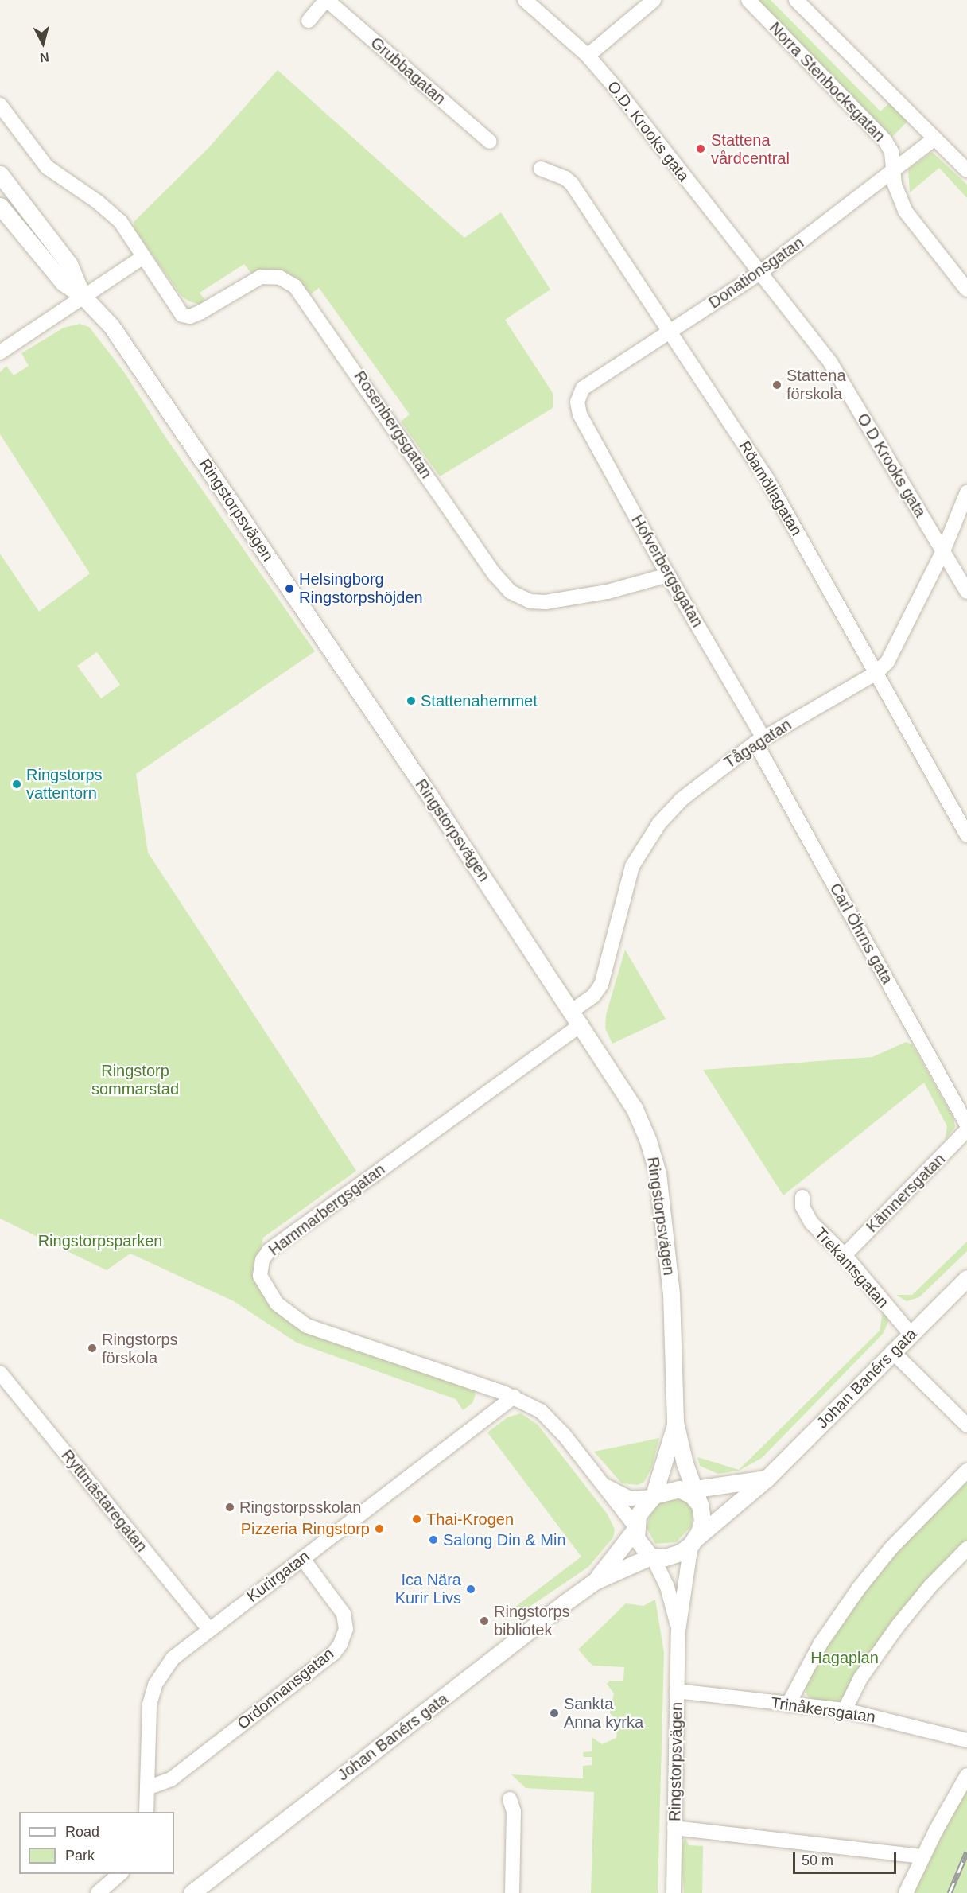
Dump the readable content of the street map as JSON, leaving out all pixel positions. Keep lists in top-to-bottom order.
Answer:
{
  "streets": {
    "street": [
      "Grubbagatan",
      "Norra Stenbocksgatan",
      "O.D. Krooks gata",
      "Donationsgatan",
      "Rosenbergsgatan",
      "O D Krooks gata",
      "Röamöllagatan",
      "Ringstorpsvägen",
      "Hofverbergsgatan",
      "Tågagatan",
      "Carl Öhrns gata",
      "Kämnersgatan",
      "Hammarbergsgatan",
      "Trekantsgatan",
      "Johan Banérs gata",
      "Ryttmästaregatan",
      "Kurirgatan",
      "Ordonnansgatan",
      "Trinåkersgatan"
    ]
  },
  "crossings": [
    ["Norra Stenbocksgatan", "Donationsgatan"],
    ["O.D. Krooks gata", "Donationsgatan"],
    ["O.D. Krooks gata", "O D Krooks gata"],
    ["Donationsgatan", "O D Krooks gata"],
    ["Donationsgatan", "Röamöllagatan"],
    ["Donationsgatan", "Hofverbergsgatan"],
    ["Rosenbergsgatan", "Hofverbergsgatan"],
    ["O D Krooks gata", "Tågagatan"],
    ["Röamöllagatan", "Tågagatan"],
    ["Ringstorpsvägen", "Tågagatan"],
    ["Ringstorpsvägen", "Hammarbergsgatan"],
    ["Ringstorpsvägen", "Johan Banérs gata"],
    ["Ringstorpsvägen", "Trinåkersgatan"],
    ["Hofverbergsgatan", "Tågagatan"],
    ["Hofverbergsgatan", "Carl Öhrns gata"],
    ["Tågagatan", "Carl Öhrns gata"],
    ["Kämnersgatan", "Trekantsgatan"],
    ["Hammarbergsgatan", "Johan Banérs gata"],
    ["Hammarbergsgatan", "Kurirgatan"],
    ["Trekantsgatan", "Johan Banérs gata"],
    ["Ryttmästaregatan", "Kurirgatan"],
    ["Kurirgatan", "Ordonnansgatan"]
  ],
  "parks": ["Ringstorp sommarstad", "Ringstorpsparken", "Hagaplan"],
  "places": [
    "Stattena vårdcentral",
    "Stattena förskola",
    "Helsingborg Ringstorpshöjden",
    "Stattenahemmet",
    "Ringstorps vattentorn",
    "Ringstorps förskola",
    "Ringstorpsskolan",
    "Thai-Krogen",
    "Pizzeria Ringstorp",
    "Salong Din & Min",
    "Ica Nära Kurir Livs",
    "Ringstorps bibliotek",
    "Sankta Anna kyrka"
  ],
  "legend": ["Road", "Park"],
  "scale_bar": "50 m",
  "north": "bottom"
}
